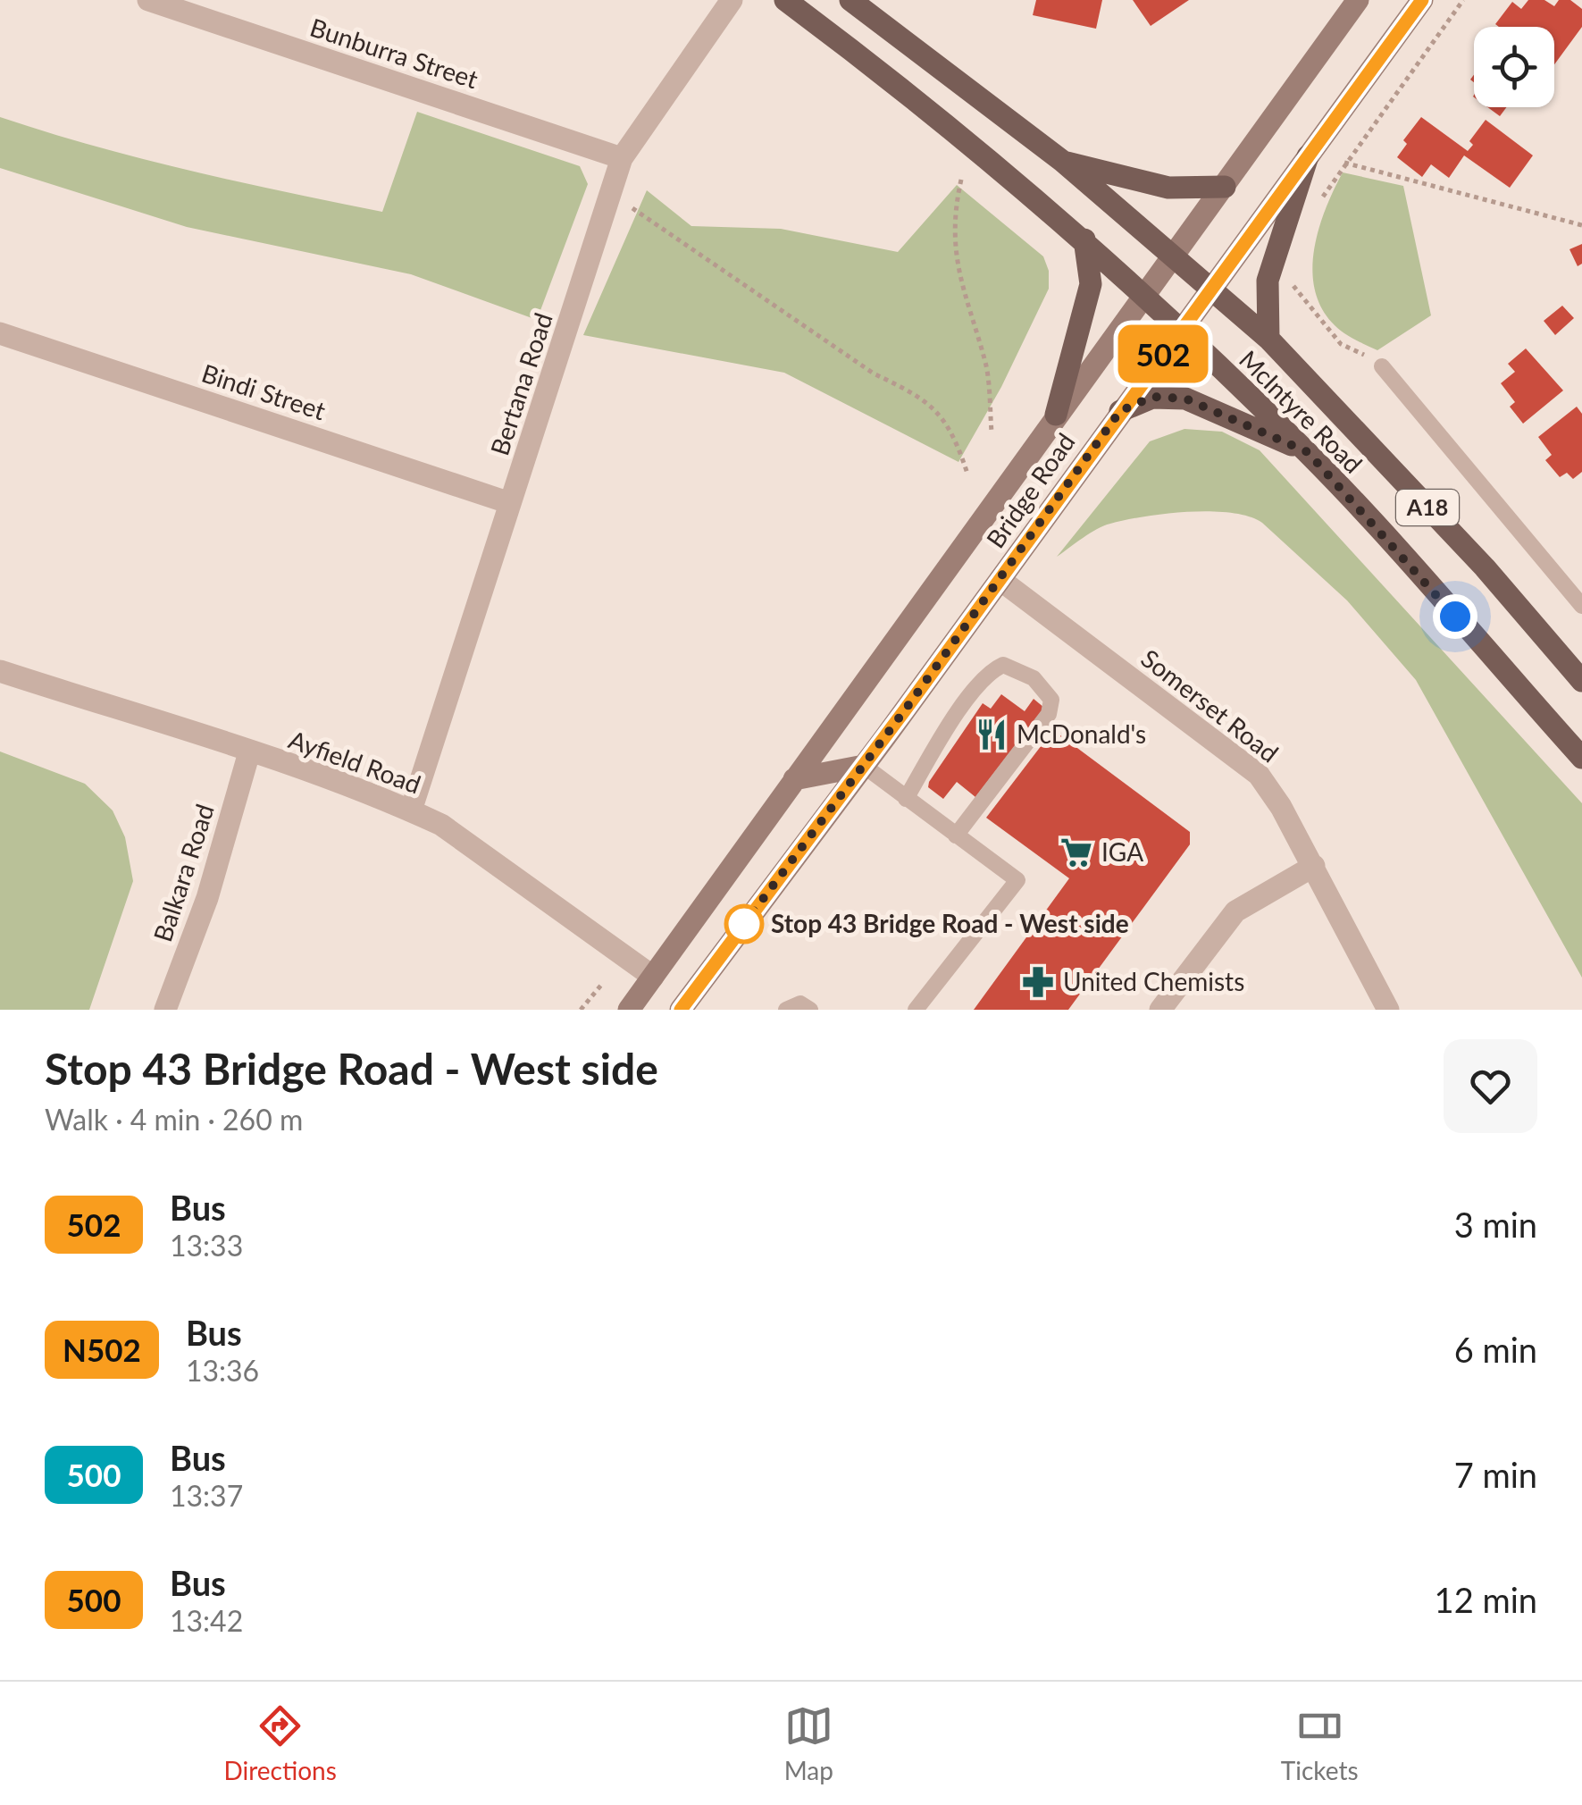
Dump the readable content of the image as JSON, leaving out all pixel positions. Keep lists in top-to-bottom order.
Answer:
{
  "streets": {
    "main road": ["McIntyre Road", "Bridge Road", "A18"],
    "street": [
      "Bunburra Street",
      "Bertana Road",
      "Bindi Street",
      "Somerset Road",
      "Ayfield Road",
      "Balkara Road"
    ]
  },
  "crossings": [
    ["Bunburra Street", "Bertana Road"],
    ["Bertana Road", "Bindi Street"],
    ["Bertana Road", "Ayfield Road"],
    ["McIntyre Road", "Bridge Road"],
    ["Bridge Road", "Somerset Road"],
    ["Bridge Road", "Ayfield Road"],
    ["Ayfield Road", "Balkara Road"]
  ],
  "places": {
    "restaurant": ["McDonald's"],
    "supermarket": ["IGA"],
    "other": ["Stop 43 Bridge Road - West side"],
    "pharmacy": ["United Chemists"]
  },
  "lines": ["bus line 502"],
  "page": {
    "on_map": "502",
    "heading": ["Stop 43 Bridge Road - West side", "Walk · 4 min · 260 m"],
    "list": [
      {
        "mark": "502",
        "name": "Bus",
        "note": "13:33",
        "value": "3 min"
      },
      {
        "mark": "N502",
        "name": "Bus",
        "note": "13:36",
        "value": "6 min"
      },
      {
        "mark": "500",
        "name": "Bus",
        "note": "13:37",
        "value": "7 min"
      },
      {
        "mark": "500",
        "name": "Bus",
        "note": "13:42",
        "value": "12 min"
      }
    ],
    "tabs": ["Directions", "Map", "Tickets"]
  }
}
